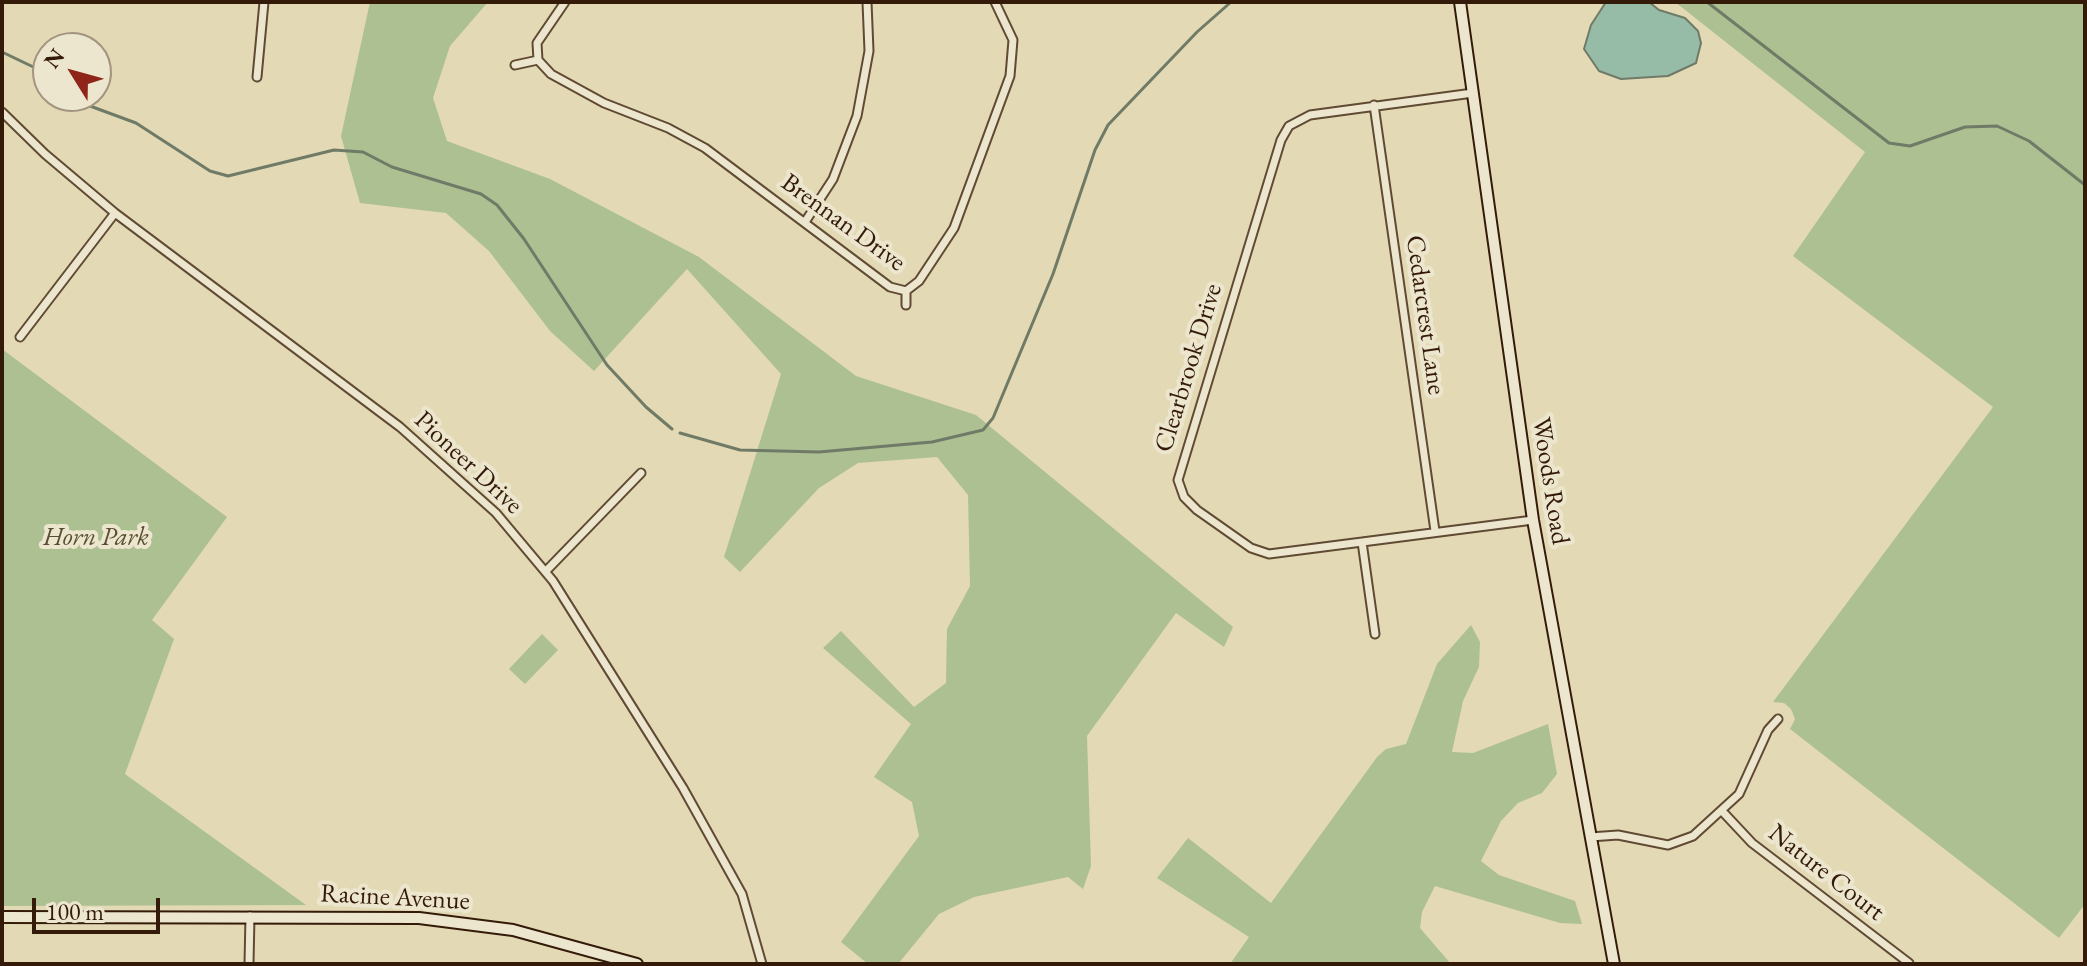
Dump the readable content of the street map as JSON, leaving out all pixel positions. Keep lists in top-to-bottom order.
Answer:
{
  "streets": {
    "street": [
      "Brennan Drive",
      "Cedarcrest Lane",
      "Clearbrook Drive",
      "Pioneer Drive",
      "Woods Road",
      "Nature Court",
      "Racine Avenue"
    ]
  },
  "crossings": [
    ["Cedarcrest Lane", "Clearbrook Drive"],
    ["Clearbrook Drive", "Woods Road"]
  ],
  "parks": ["Horn Park"],
  "scale_bar": "100 m",
  "north": "top left"
}
